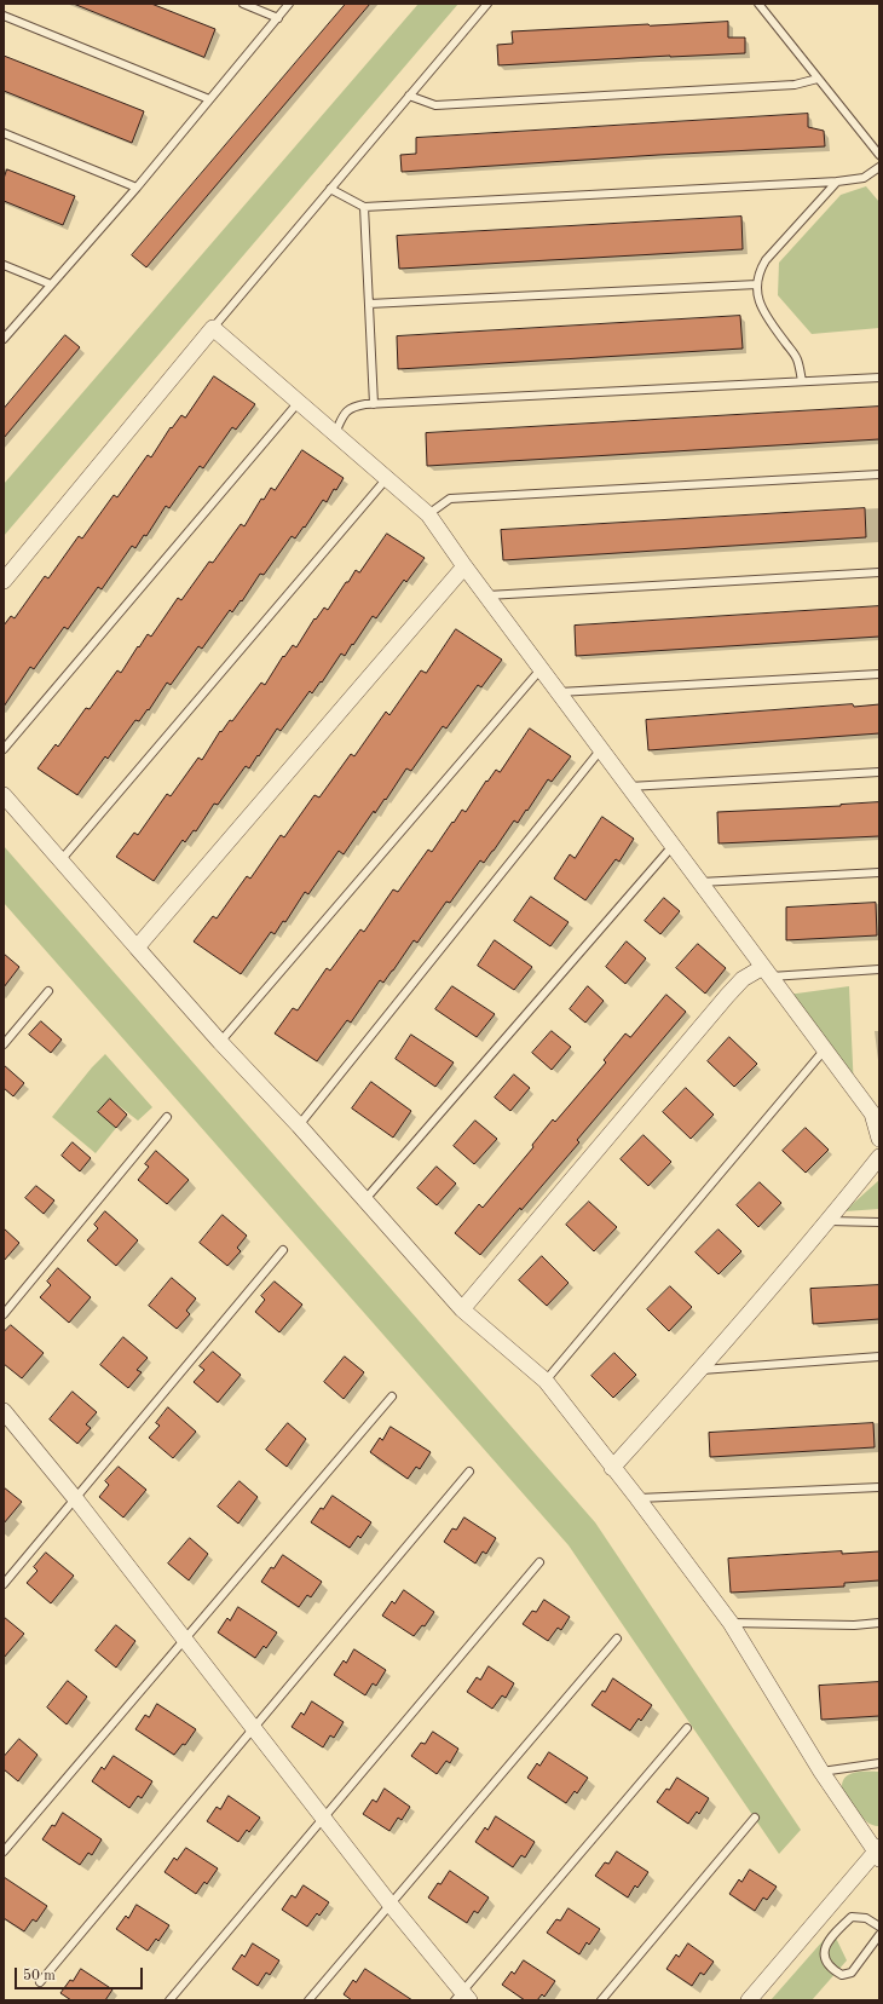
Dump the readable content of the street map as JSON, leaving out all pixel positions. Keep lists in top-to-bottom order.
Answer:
{
  "scale_bar": "50 m"
}
